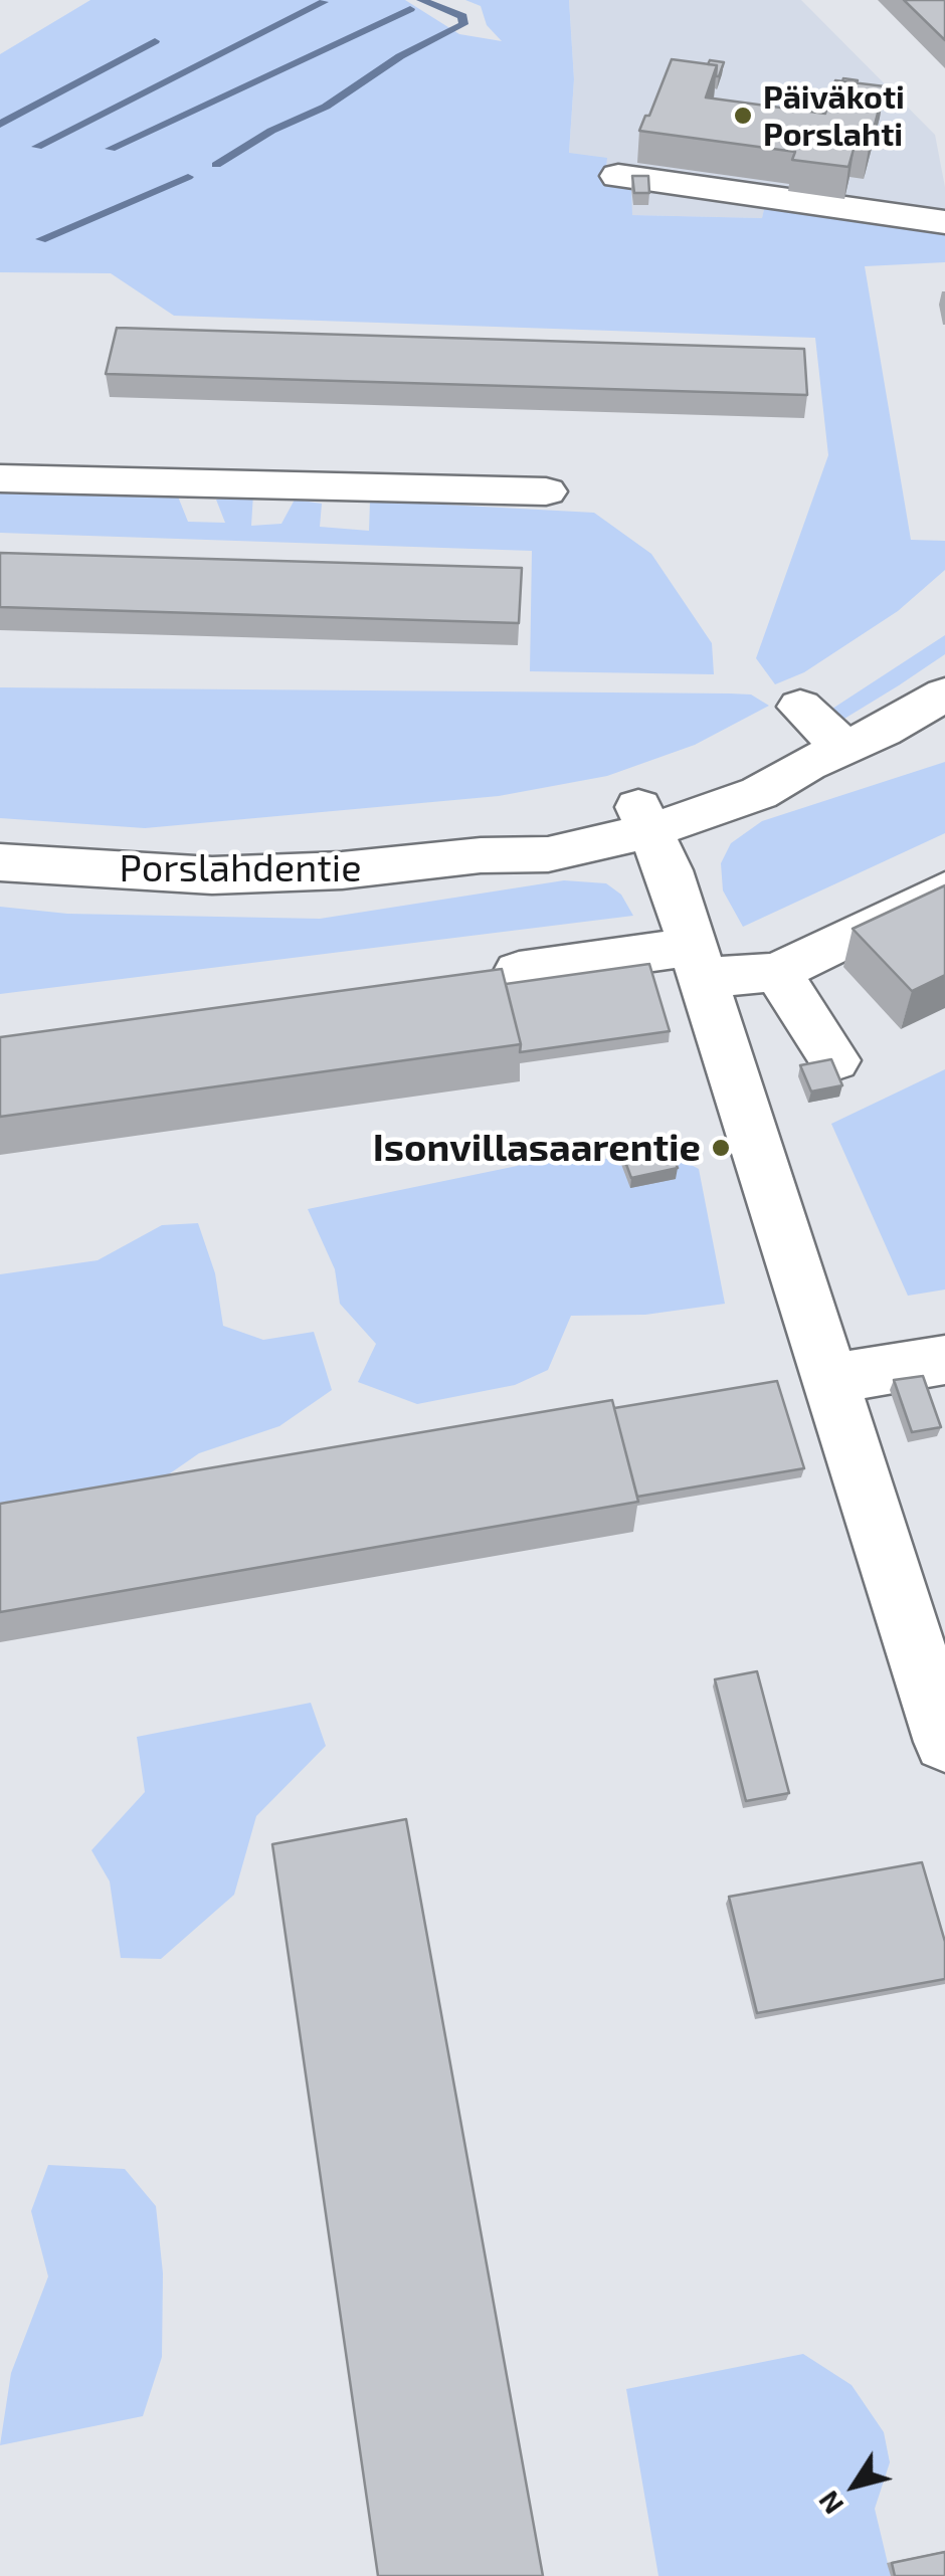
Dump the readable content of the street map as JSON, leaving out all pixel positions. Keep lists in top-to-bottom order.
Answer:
{
  "streets": {
    "street": ["Porslahdentie"]
  },
  "places": ["Päiväkoti Porslahti", "Isonvillasaarentie"],
  "north": "bottom left"
}
